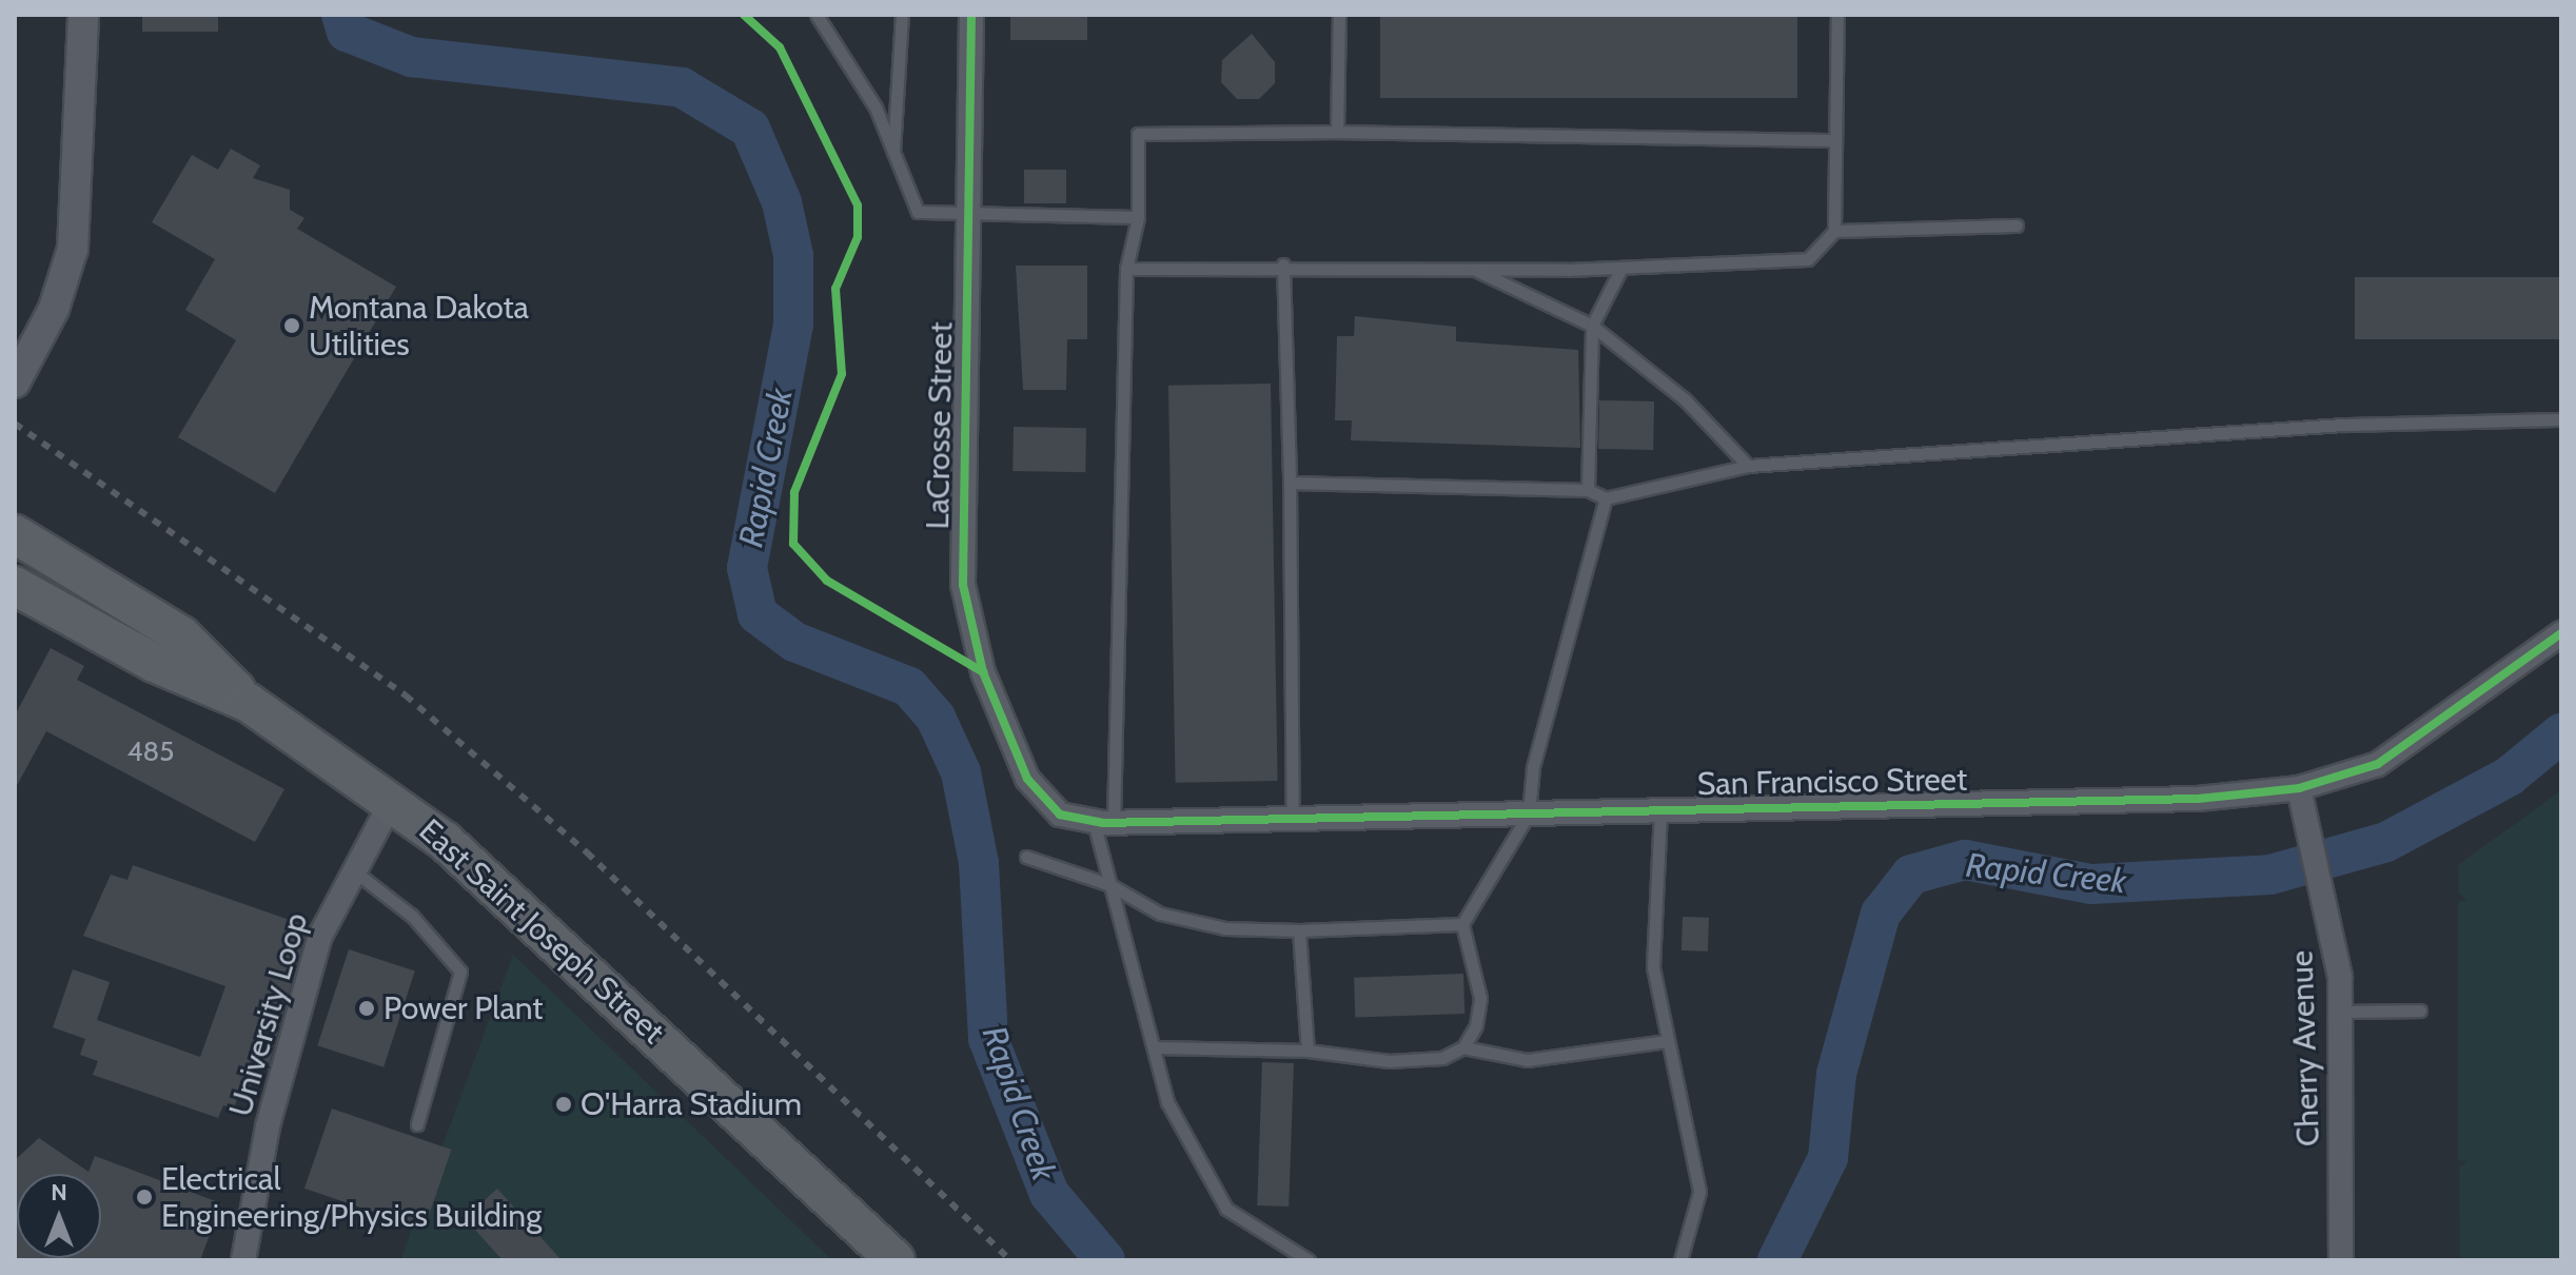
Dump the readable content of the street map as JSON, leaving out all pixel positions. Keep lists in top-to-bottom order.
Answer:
{
  "streets": {
    "main road": ["East Saint Joseph Street"],
    "street": [
      "LaCrosse Street",
      "San Francisco Street",
      "University Loop",
      "Cherry Avenue"
    ]
  },
  "crossings": [
    ["LaCrosse Street", "San Francisco Street"],
    ["San Francisco Street", "Cherry Avenue"],
    ["East Saint Joseph Street", "University Loop"]
  ],
  "water": ["Rapid Creek"],
  "places": [
    "Montana Dakota Utilities",
    "Power Plant",
    "O'Harra Stadium",
    "Electrical Engineering/Physics Building"
  ],
  "house_numbers": ["485"],
  "north": "top"
}
